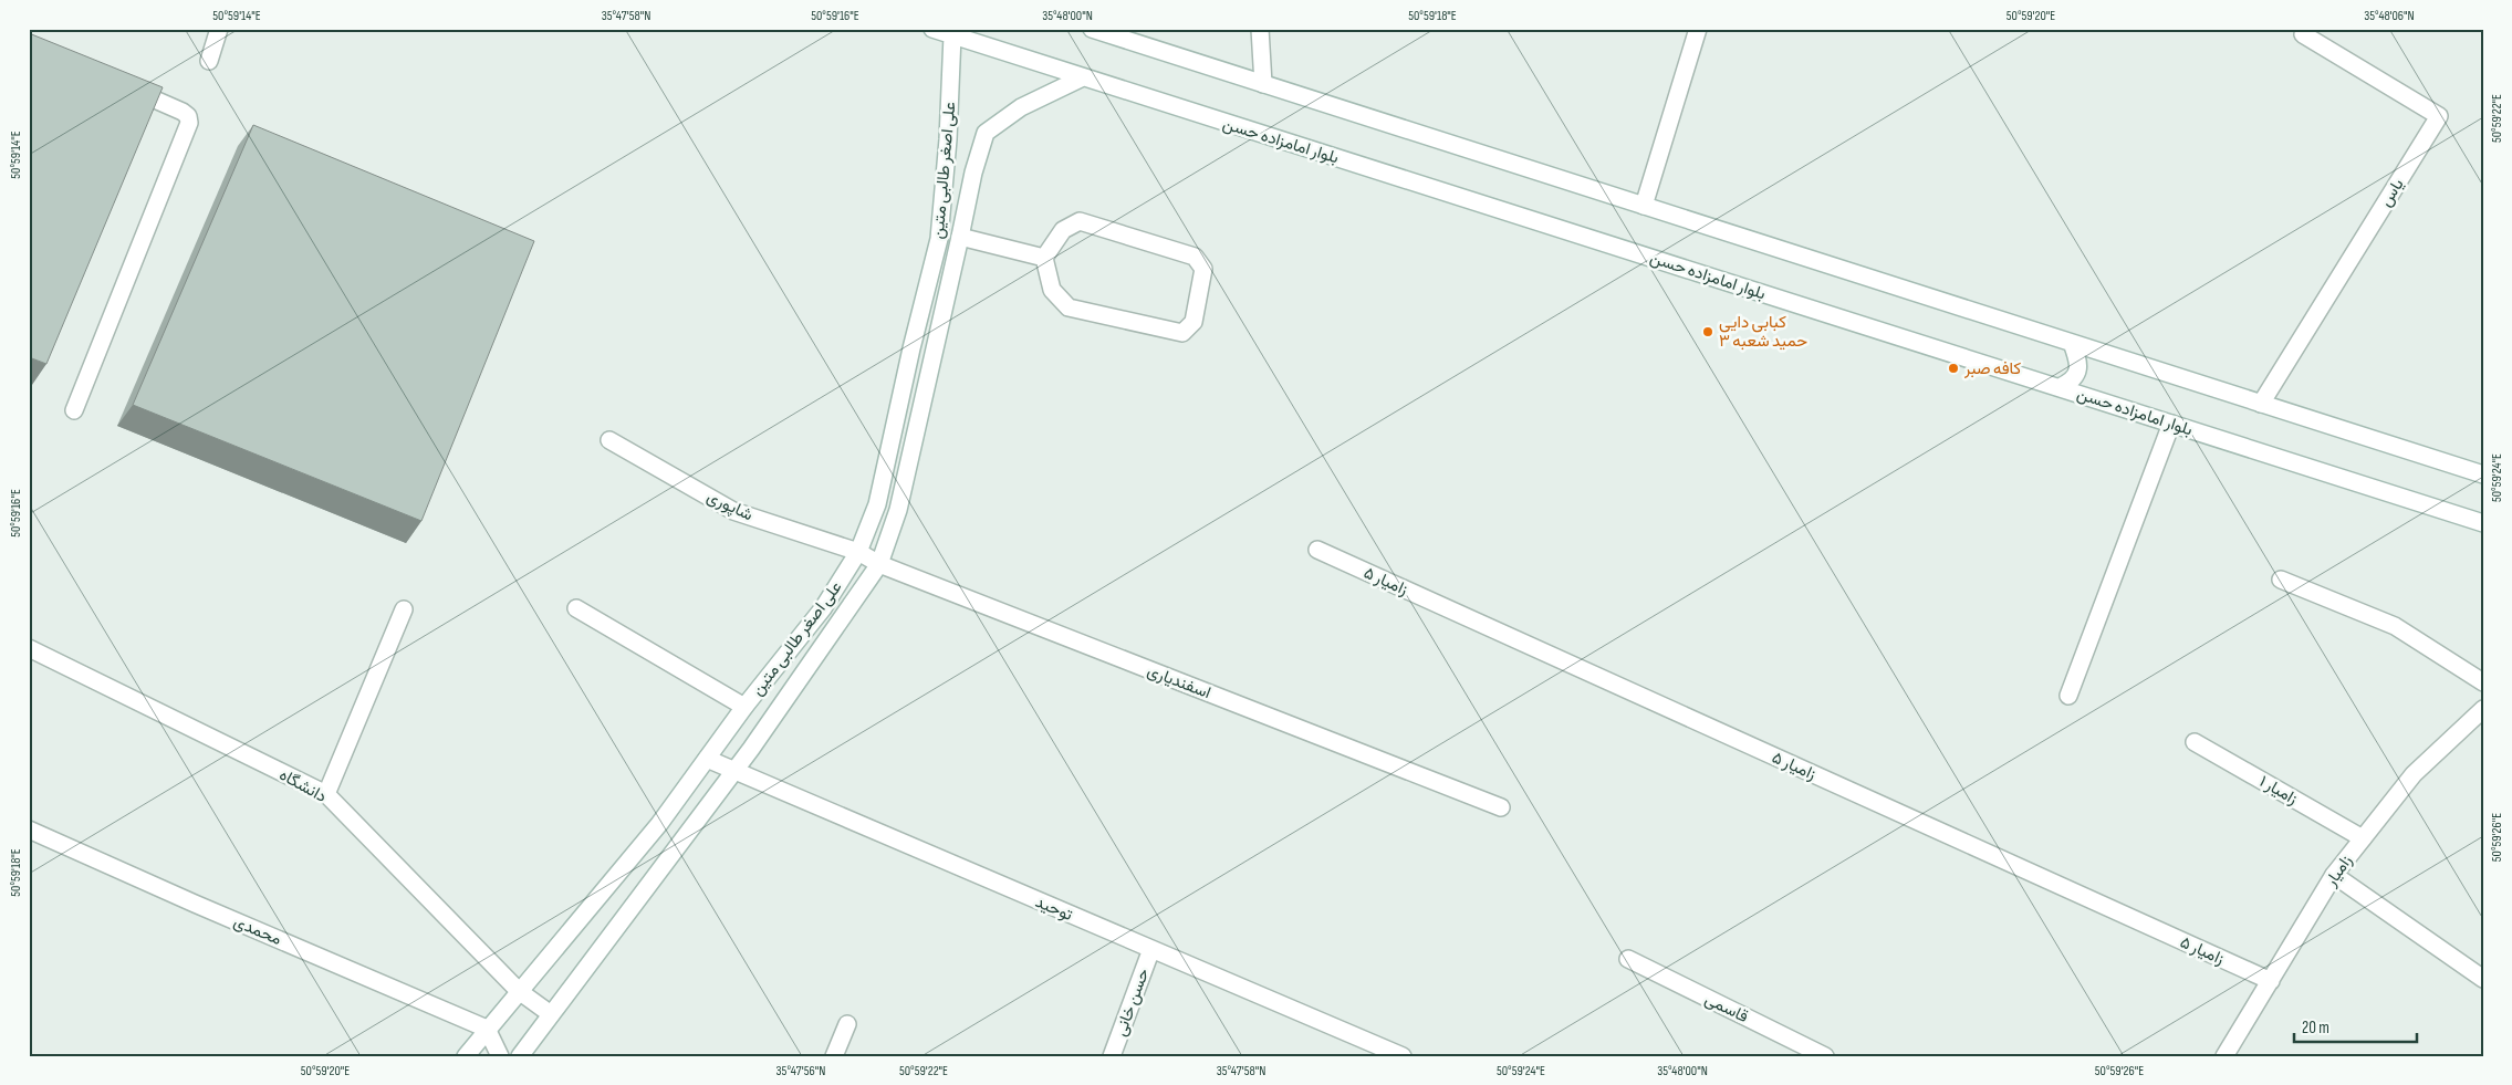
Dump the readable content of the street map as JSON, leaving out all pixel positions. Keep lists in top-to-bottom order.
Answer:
{
  "streets": {
    "street": [
      "بلوار امامزاده حسن",
      "علی اصغر طالبی متین",
      "یاس",
      "شاپوری",
      "زامیار ۵",
      "اسفندیاری",
      "دانشگاه",
      "زامیار ۱",
      "زامیار",
      "توحید",
      "محمدی",
      "حسن خانی",
      "قاسمی"
    ]
  },
  "crossings": [
    ["بلوار امامزاده حسن", "علی اصغر طالبی متین"],
    ["علی اصغر طالبی متین", "شاپوری"],
    ["علی اصغر طالبی متین", "اسفندیاری"],
    ["علی اصغر طالبی متین", "دانشگاه"],
    ["علی اصغر طالبی متین", "توحید"],
    ["علی اصغر طالبی متین", "محمدی"],
    ["شاپوری", "اسفندیاری"],
    ["زامیار ۵", "زامیار"],
    ["زامیار ۱", "زامیار"],
    ["توحید", "حسن خانی"]
  ],
  "places": ["کبابی دایی حمید شعبه ۳", "کافه صبر"],
  "scale_bar": "20 m",
  "coordinates": [
    "50°59'14\"E",
    "35°47'58\"N",
    "50°59'16\"E",
    "35°48'00\"N",
    "50°59'18\"E",
    "50°59'20\"E",
    "35°48'06\"N",
    "50°59'22\"E",
    "50°59'24\"E",
    "50°59'26\"E",
    "35°47'56\"N"
  ]
}
